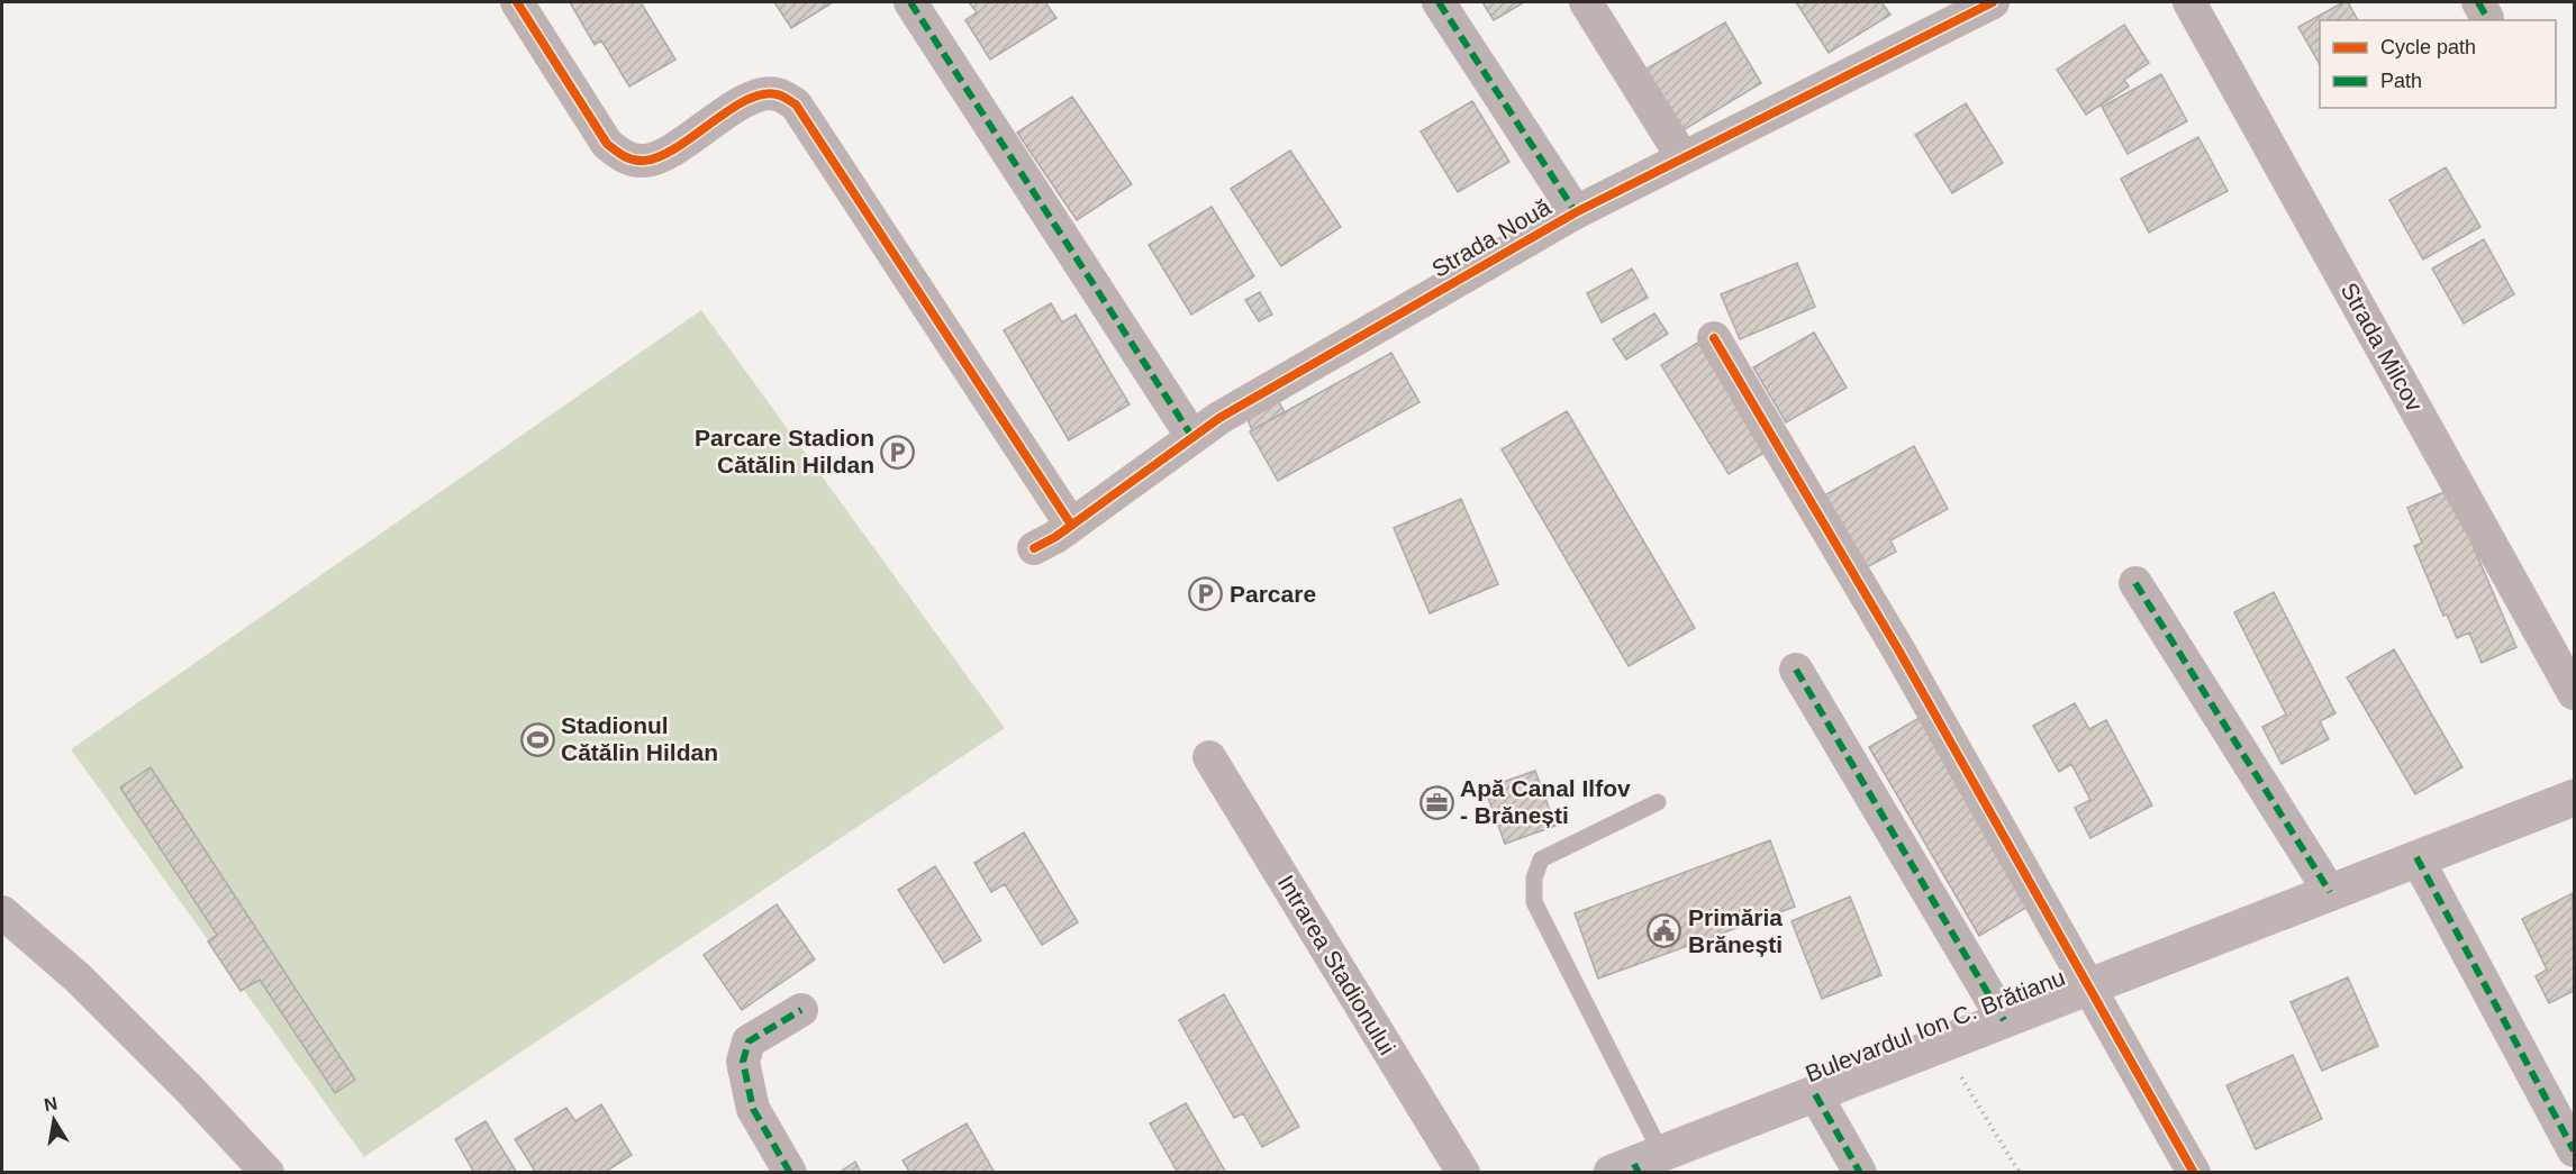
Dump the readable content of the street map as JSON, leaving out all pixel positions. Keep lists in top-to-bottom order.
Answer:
{
  "streets": {
    "main road": ["Bulevardul Ion C. Brătianu"],
    "street": ["Strada Nouă", "Strada Milcov", "Intrarea Stadionului"]
  },
  "places": {
    "parking": ["Parcare Stadion Cătălin Hildan", "Parcare"],
    "sports": ["Stadionul Cătălin Hildan"],
    "office": ["Apă Canal Ilfov - Brănești"],
    "public building": ["Primăria Brănești"]
  },
  "legend": ["Cycle path", "Path"],
  "north": "top"
}
